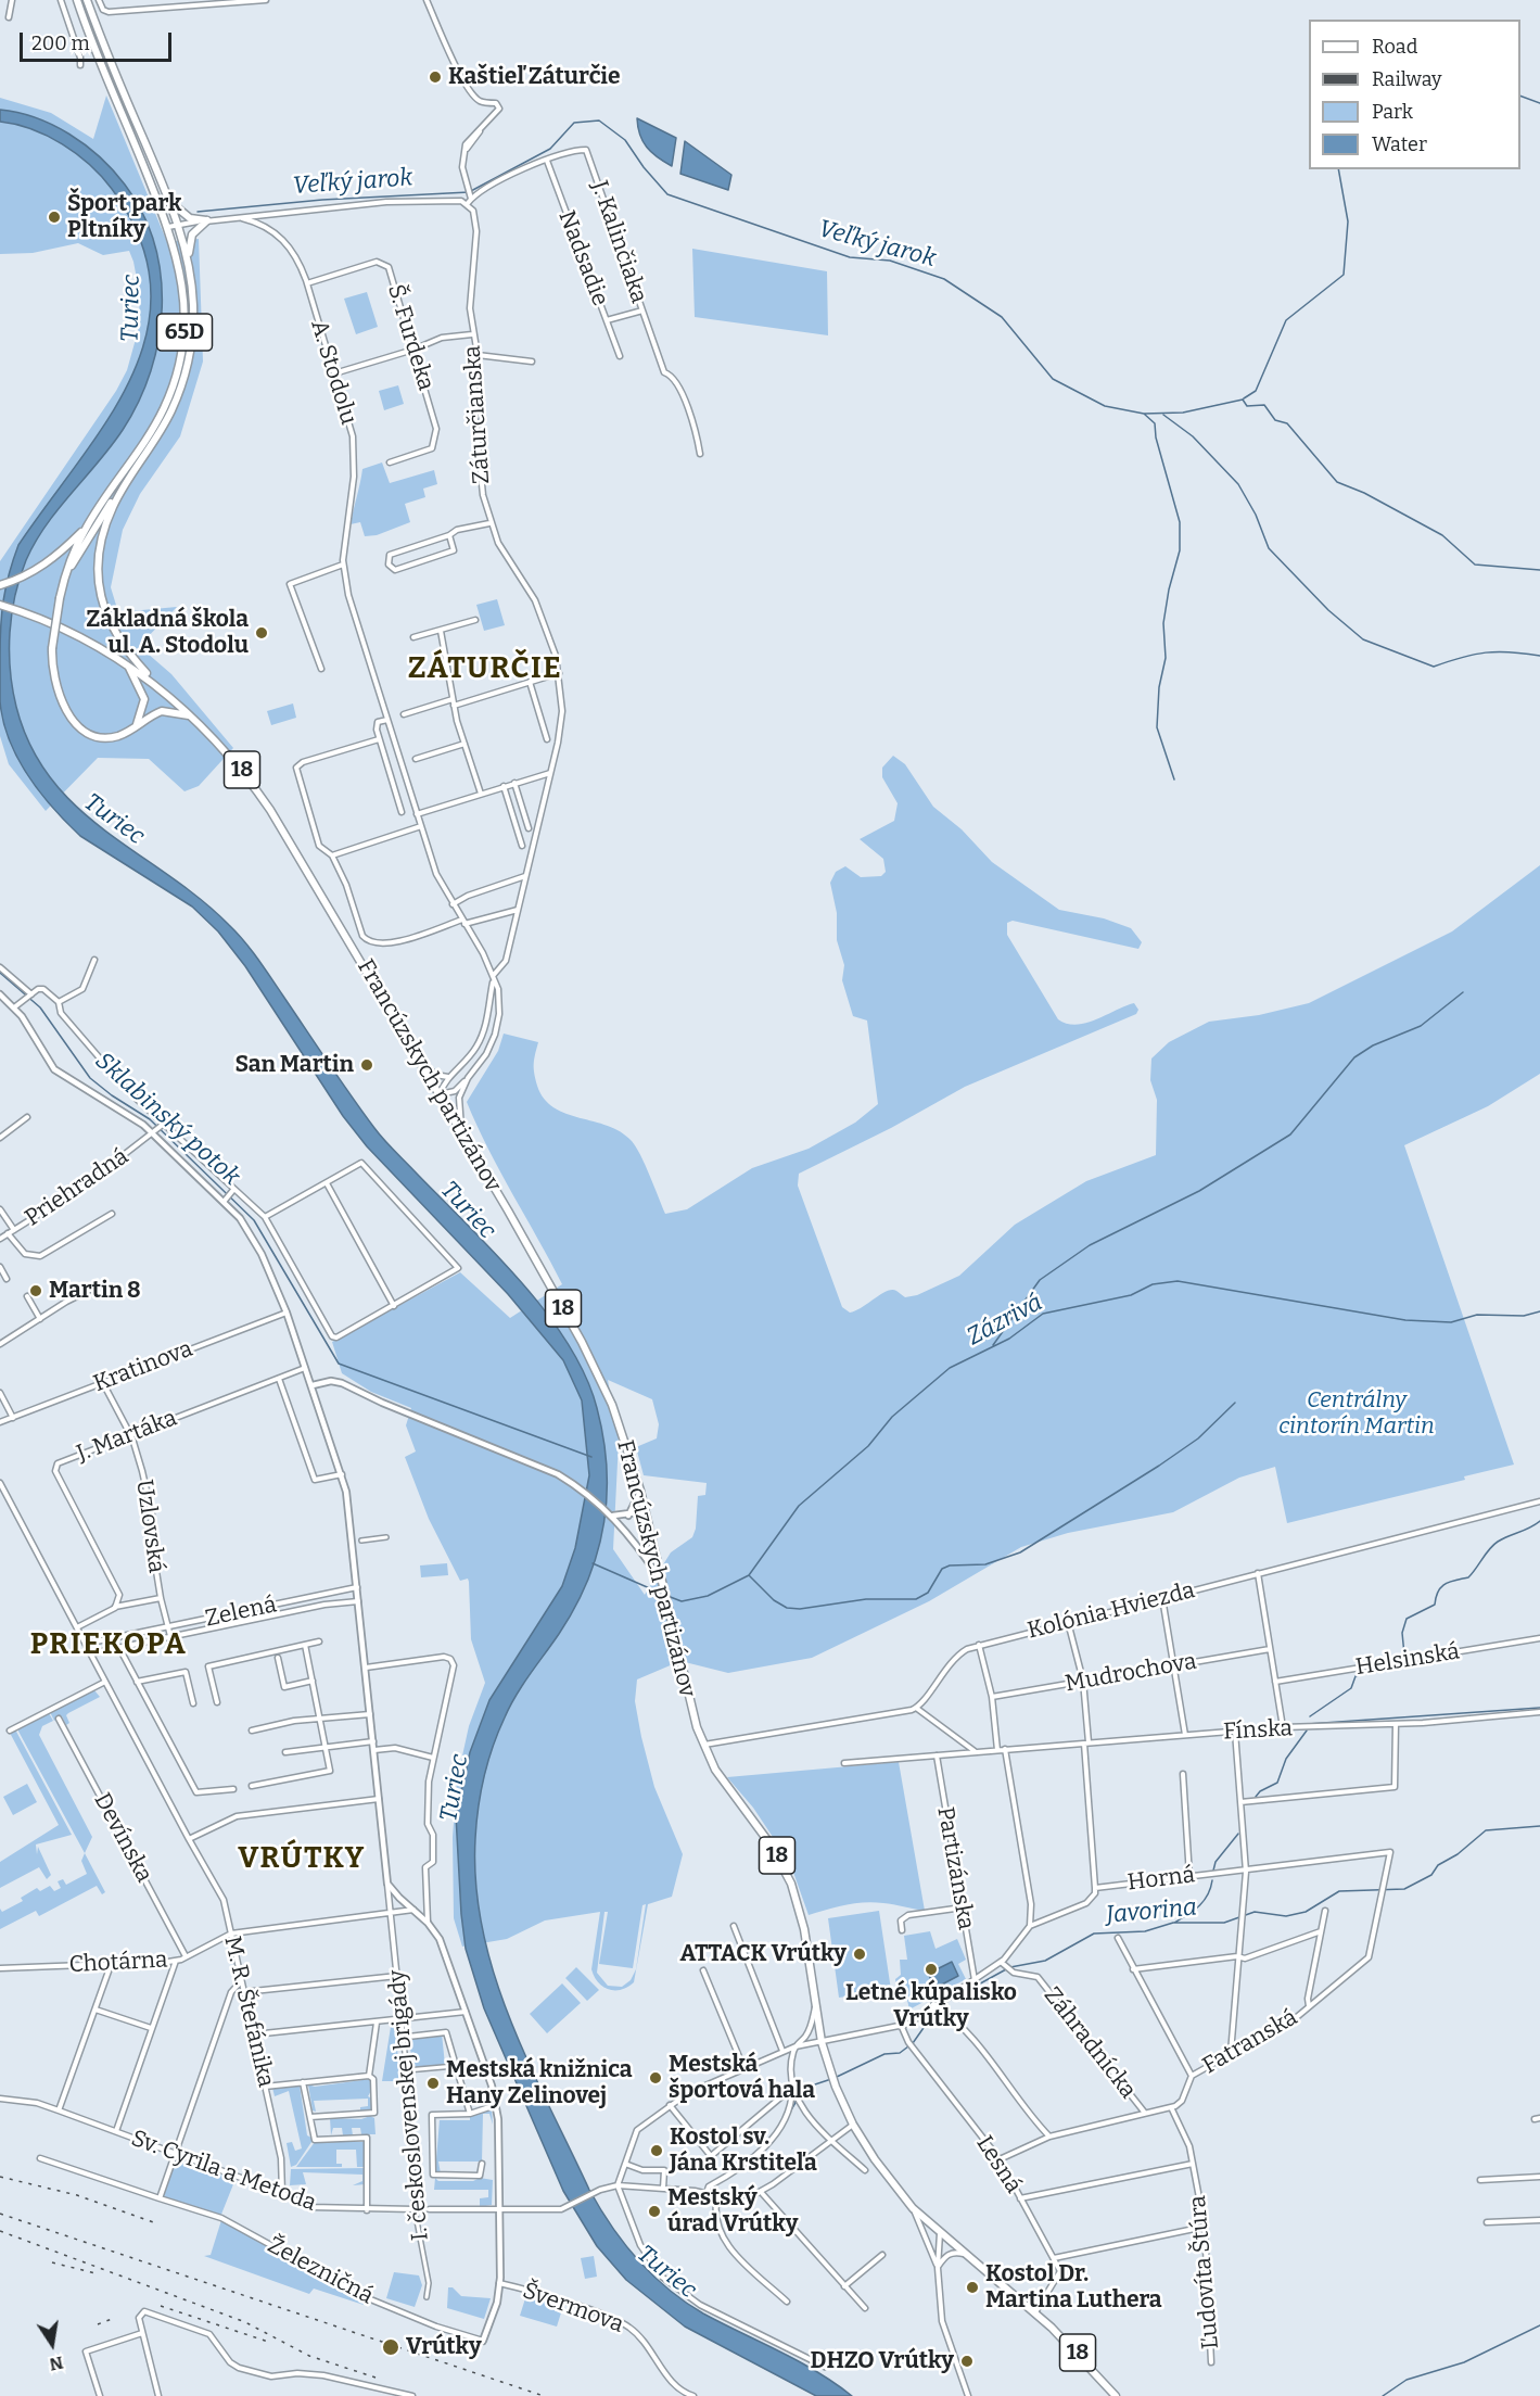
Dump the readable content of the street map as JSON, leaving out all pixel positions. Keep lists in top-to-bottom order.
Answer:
{
  "streets": {
    "main road": ["65D", "18", "Francúzskych partizánov"],
    "street": [
      "J. Kalinčiaka",
      "Nadsadie",
      "Š. Furdeka",
      "A. Stodolu",
      "Záturčianska",
      "Priehradná",
      "Kratinova",
      "J. Martáka",
      "Uzlovská",
      "Kolónia Hviezda",
      "Zelená",
      "Helsinská",
      "Mudrochova",
      "Fínska",
      "Devínska",
      "Partizánska",
      "Horná",
      "Chotárna",
      "M. R. Štefánika",
      "Fatranská",
      "Záhradnícka",
      "I. československej brigády",
      "Lesná",
      "Sv. Cyrila a Metoda",
      "Železničná",
      "Ľudovíta Štúra",
      "Švermova"
    ]
  },
  "crossings": [
    ["J. Kalinčiaka", "Nadsadie"],
    ["J. Kalinčiaka", "Záturčianska"],
    ["Š. Furdeka", "A. Stodolu"],
    ["A. Stodolu", "Záturčianska"],
    ["18", "Francúzskych partizánov"],
    ["Francúzskych partizánov", "Horná"],
    ["Priehradná", "I. československej brigády"],
    ["Kratinova", "Uzlovská"],
    ["Kratinova", "I. československej brigády"],
    ["J. Martáka", "Uzlovská"],
    ["J. Martáka", "I. československej brigády"],
    ["Uzlovská", "Zelená"],
    ["Zelená", "M. R. Štefánika"],
    ["Zelená", "I. československej brigády"],
    ["Fínska", "Partizánska"],
    ["Devínska", "Chotárna"],
    ["Partizánska", "Horná"],
    ["Horná", "Fatranská"],
    ["Horná", "Záhradnícka"],
    ["Horná", "Lesná"],
    ["Horná", "Sv. Cyrila a Metoda"],
    ["Chotárna", "M. R. Štefánika"],
    ["Chotárna", "I. československej brigády"],
    ["M. R. Štefánika", "Sv. Cyrila a Metoda"],
    ["Fatranská", "Ľudovíta Štúra"],
    ["I. československej brigády", "Sv. Cyrila a Metoda"]
  ],
  "districts": ["ZÁTURČIE", "PRIEKOPA", "VRÚTKY"],
  "water": [
    "Veľký jarok",
    "Turiec",
    "Sklabinský potok",
    "Zázrivá",
    "Javorina"
  ],
  "parks": ["Centrálny cintorín Martin"],
  "places": [
    "Kaštieľ Záturčie",
    "Šport park Pltníky",
    "Základná škola ul. A. Stodolu",
    "San Martin",
    "Martin 8",
    "ATTACK Vrútky",
    "Letné kúpalisko Vrútky",
    "Mestská športová hala",
    "Mestská knižnica Hany Zelinovej",
    "Kostol sv. Jána Krstiteľa",
    "Mestský úrad Vrútky",
    "Kostol Dr. Martina Luthera",
    "Vrútky",
    "DHZO Vrútky"
  ],
  "legend": [
    "Road",
    "Railway",
    "Park",
    "Water"
  ],
  "scale_bar": "200 m",
  "north": "bottom"
}
